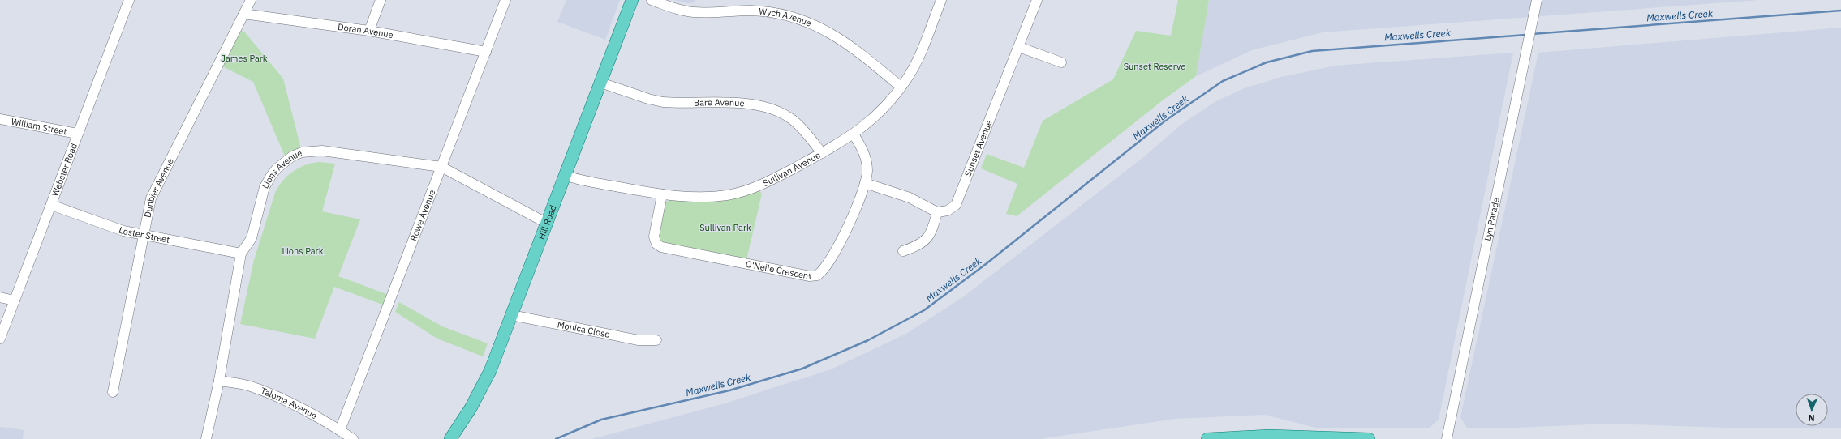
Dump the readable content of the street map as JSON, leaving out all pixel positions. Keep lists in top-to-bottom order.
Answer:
{
  "streets": {
    "main road": ["Hill Road"],
    "street": [
      "Wych Avenue",
      "Doran Avenue",
      "Bare Avenue",
      "William Street",
      "Sunset Avenue",
      "Sullivan Avenue",
      "Webster Road",
      "Lions Avenue",
      "Dunbier Avenue",
      "Rowe Avenue",
      "Lyn Parade",
      "Lester Street",
      "O'Neile Crescent",
      "Monica Close",
      "Taloma Avenue"
    ]
  },
  "crossings": [
    ["Wych Avenue", "Sullivan Avenue"],
    ["Doran Avenue", "Dunbier Avenue"],
    ["Doran Avenue", "Rowe Avenue"],
    ["Bare Avenue", "Sullivan Avenue"],
    ["Bare Avenue", "Hill Road"],
    ["William Street", "Webster Road"],
    ["Sullivan Avenue", "Hill Road"],
    ["Sullivan Avenue", "O'Neile Crescent"],
    ["Webster Road", "Lester Street"],
    ["Lions Avenue", "Rowe Avenue"],
    ["Lions Avenue", "Hill Road"],
    ["Lions Avenue", "Lester Street"],
    ["Lions Avenue", "Taloma Avenue"],
    ["Dunbier Avenue", "Lester Street"],
    ["Rowe Avenue", "Taloma Avenue"],
    ["Hill Road", "Monica Close"]
  ],
  "water": ["Maxwells Creek"],
  "parks": [
    "James Park",
    "Sunset Reserve",
    "Sullivan Park",
    "Lions Park"
  ],
  "north": "bottom"
}
